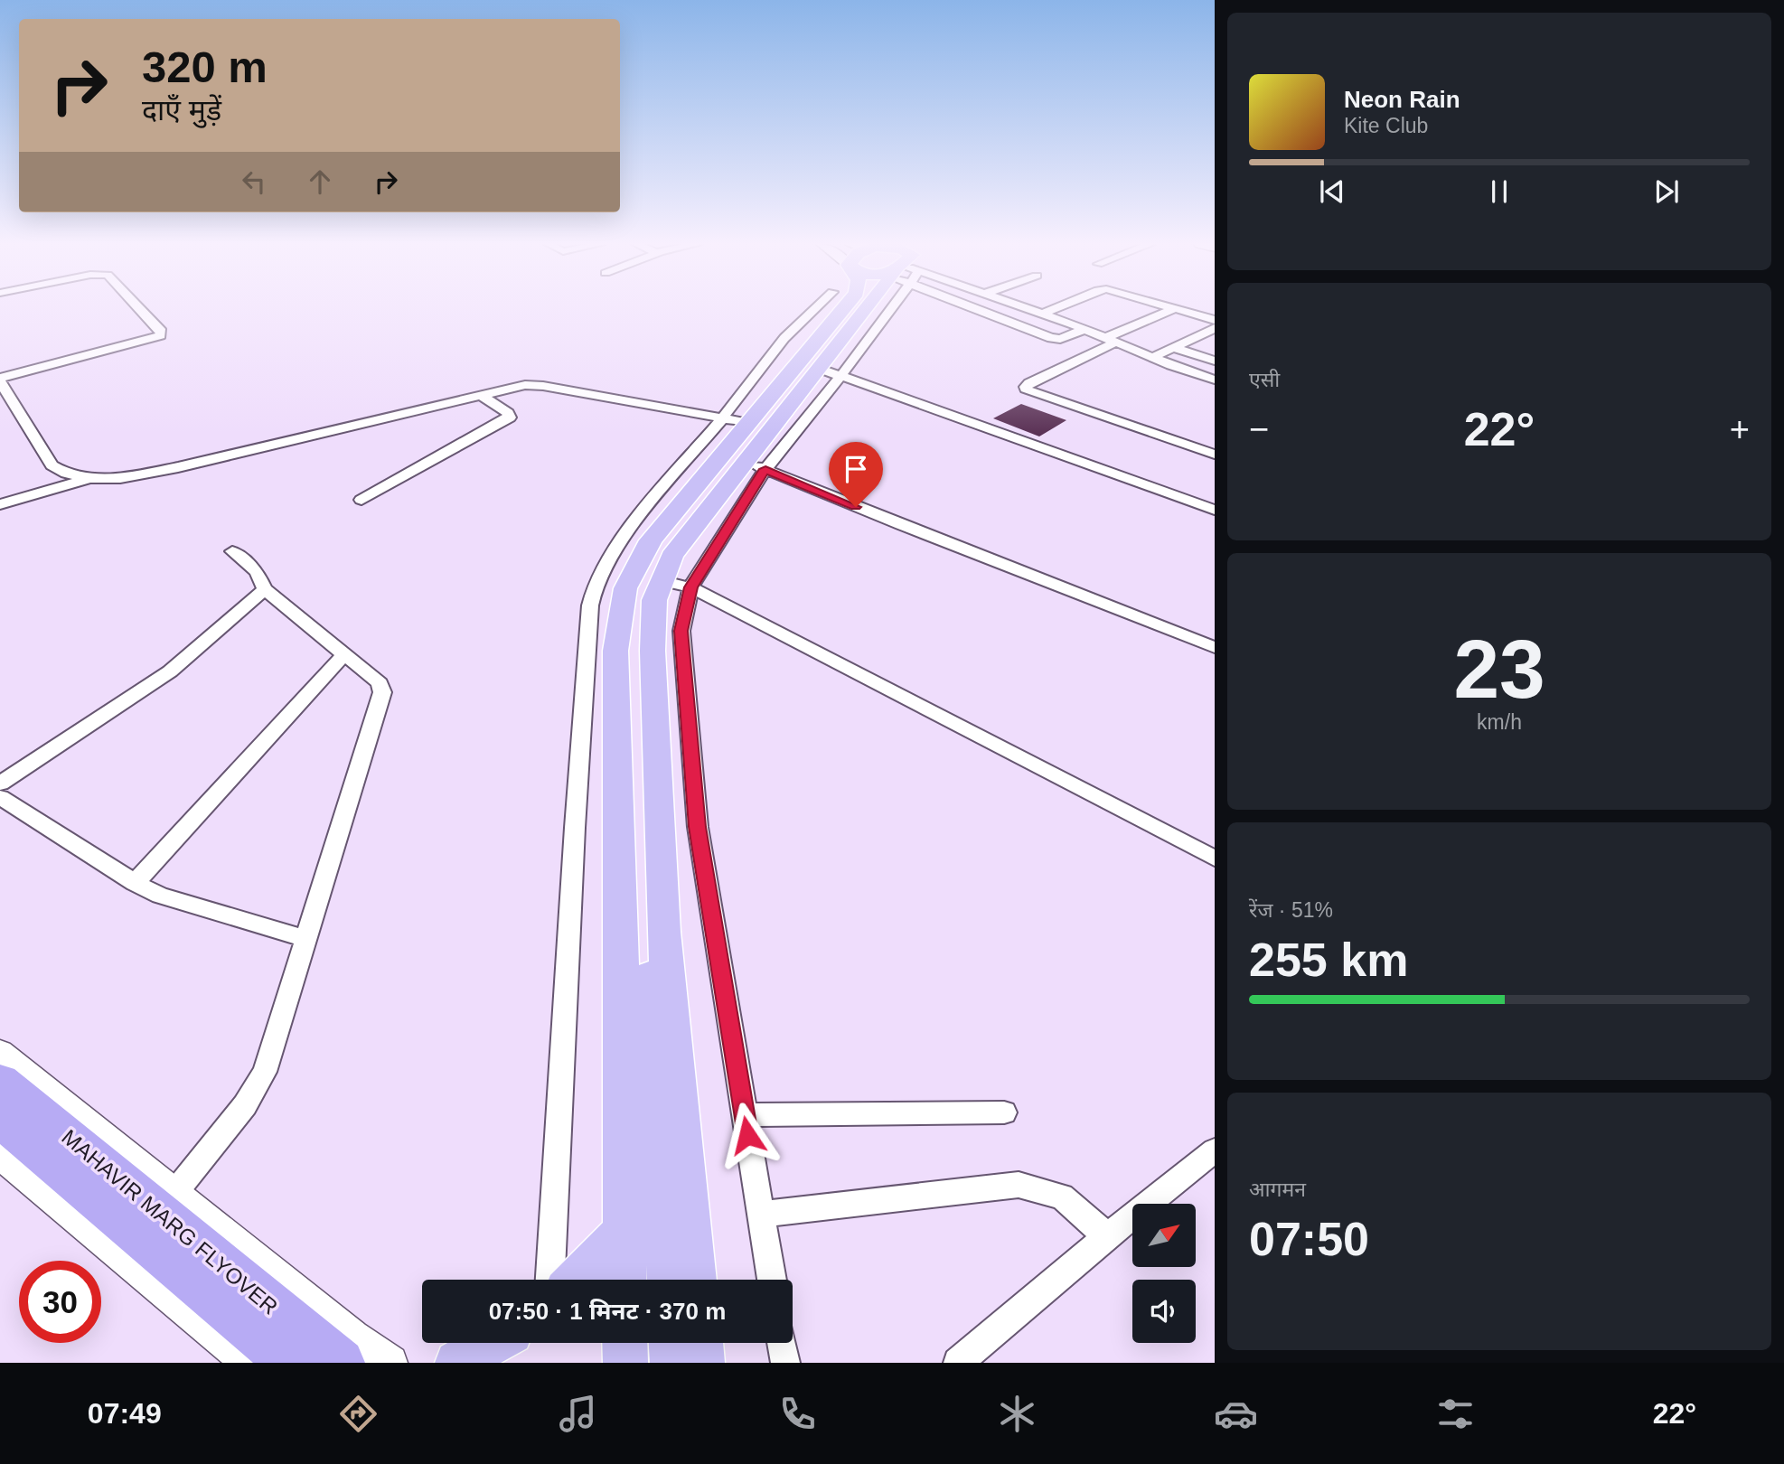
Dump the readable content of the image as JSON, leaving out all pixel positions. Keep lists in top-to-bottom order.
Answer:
{
  "streets": {
    "highway": ["MAHAVIR MARG FLYOVER"]
  },
  "north": "top right",
  "page": {
    "turn": ["320 m", "दाएँ मुड़ें"],
    "song": ["Neon Rain", "Kite Club"],
    "tile": [
      "एसी",
      ["23", "km/h"],
      ["रेंज · 51%", "255 km"],
      ["आगमन", "07:50"]
    ],
    "heat": ["−", "22°", "+"],
    "limit": "30",
    "trip": "07:50 · 1 मिनट · 370 m",
    "tabs": ["07:49", "22°"]
  }
}
